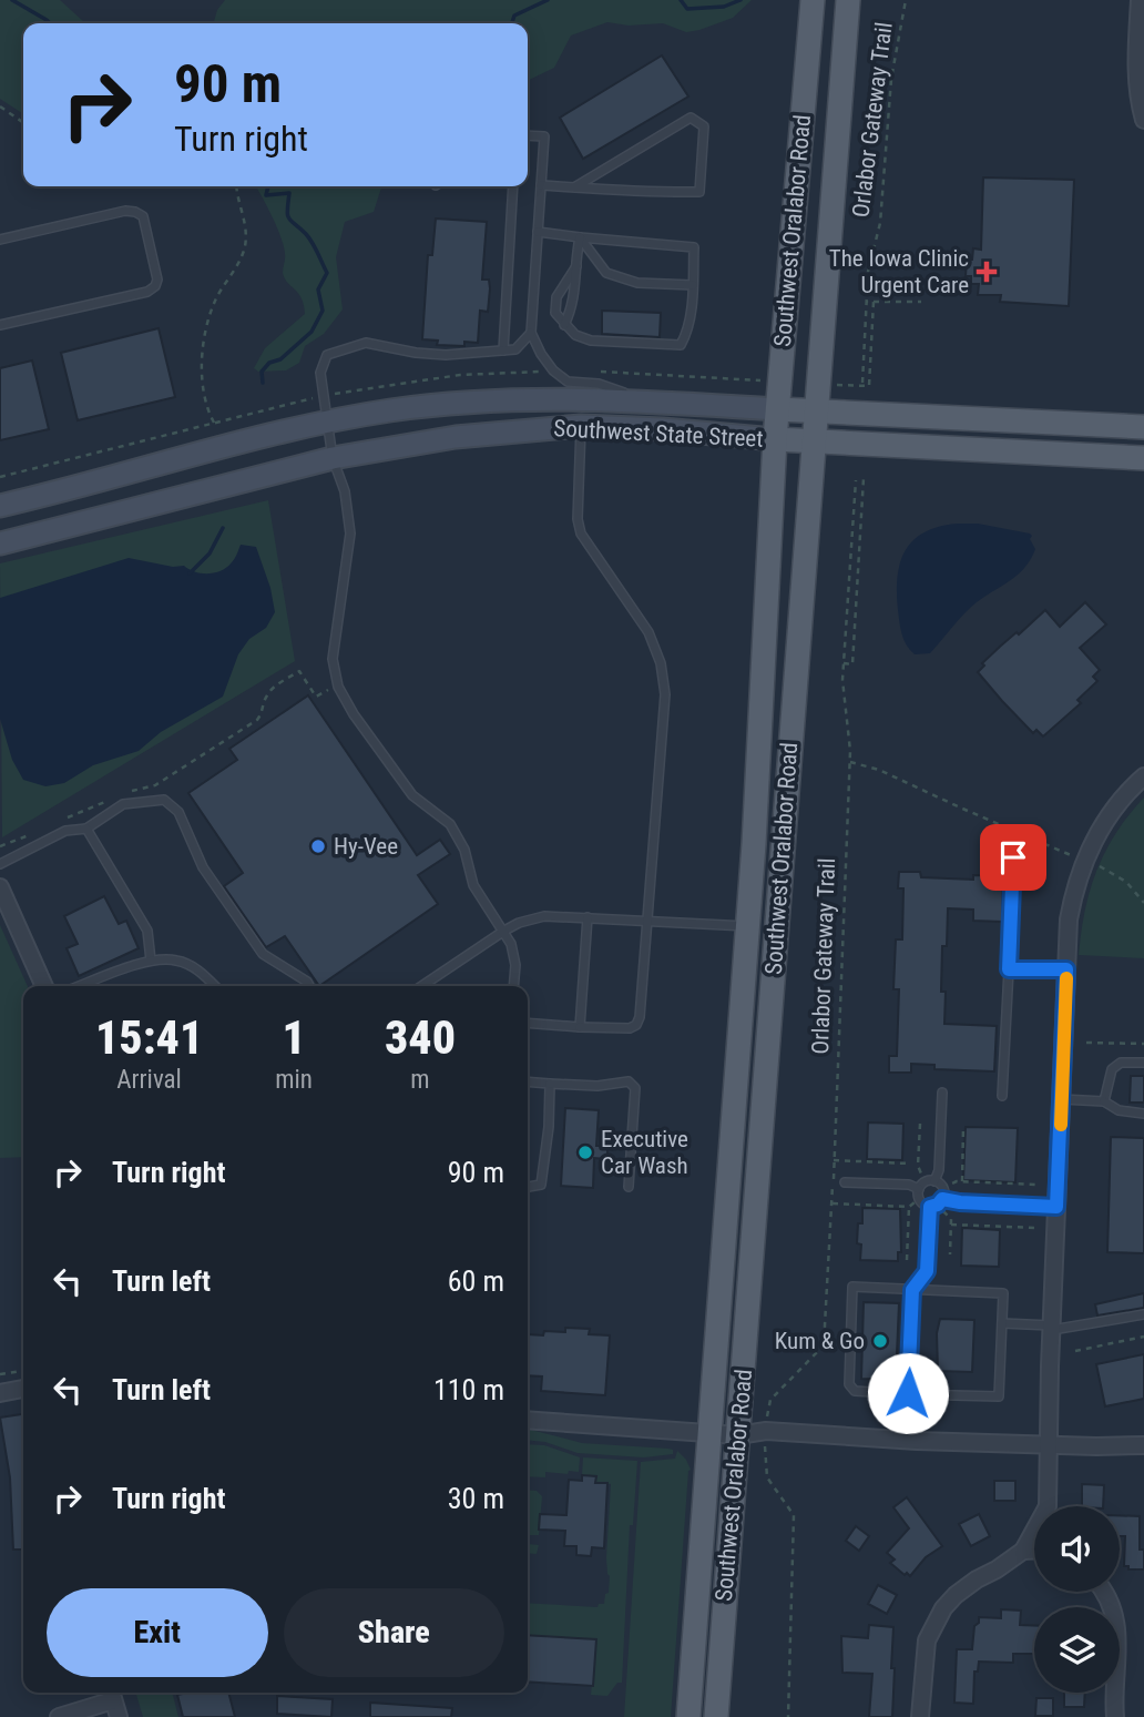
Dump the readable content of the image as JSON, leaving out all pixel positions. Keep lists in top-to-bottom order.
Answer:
{
  "streets": {
    "main road": ["Southwest Oralabor Road", "Southwest State Street"],
    "path": ["Orlabor Gateway Trail"]
  },
  "crossings": [
    ["Southwest Oralabor Road", "Southwest State Street"]
  ],
  "places": {
    "health": ["The Iowa Clinic Urgent Care"],
    "other": ["Hy-Vee", "Executive Car Wash", "Kum & Go"]
  },
  "page": {
    "turn": ["90 m", "Turn right"],
    "eta": [
      "15:41",
      "Arrival",
      "1",
      "min",
      "340",
      "m"
    ],
    "list": [
      {
        "name": "Turn right",
        "value": "90 m"
      },
      {
        "name": "Turn left",
        "value": "60 m"
      },
      {
        "name": "Turn left",
        "value": "110 m"
      },
      {
        "name": "Turn right",
        "value": "30 m"
      }
    ],
    "buttons": ["Exit", "Share"]
  }
}
